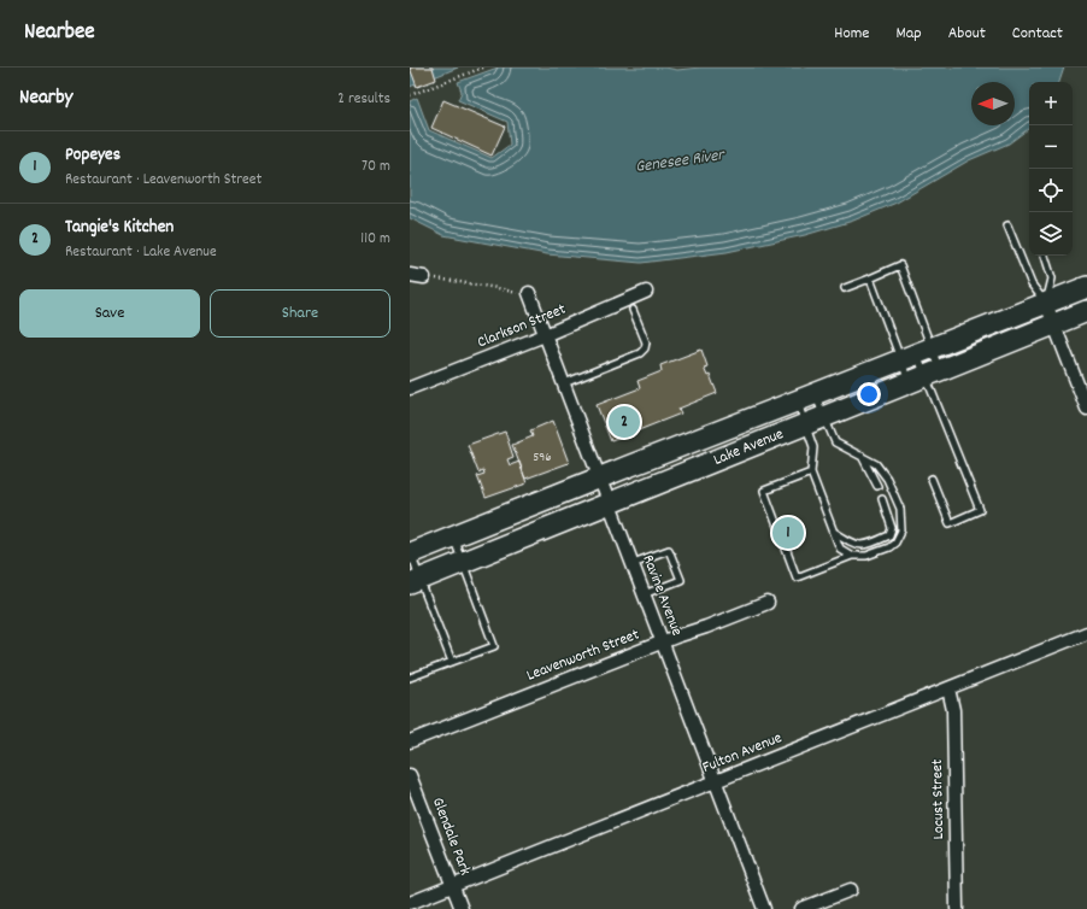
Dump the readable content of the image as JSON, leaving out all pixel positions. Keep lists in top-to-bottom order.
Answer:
{
  "streets": {
    "main road": ["Lake Avenue"],
    "street": [
      "Clarkson Street",
      "Ravine Avenue",
      "Leavenworth Street",
      "Fulton Avenue",
      "Locust Street",
      "Glendale Park"
    ]
  },
  "crossings": [
    ["Clarkson Street", "Ravine Avenue"],
    ["Lake Avenue", "Ravine Avenue"],
    ["Ravine Avenue", "Leavenworth Street"],
    ["Ravine Avenue", "Fulton Avenue"],
    ["Fulton Avenue", "Locust Street"],
    ["Fulton Avenue", "Glendale Park"]
  ],
  "water": ["Genesee River"],
  "house_numbers": ["596"],
  "north": "left",
  "page": {
    "header": "Nearbee",
    "nav": [
      "Home",
      "Map",
      "About",
      "Contact"
    ],
    "heading": ["Nearby", "2 results"],
    "map_buttons": ["+", "−"],
    "list": [
      {
        "mark": "1",
        "name": "Popeyes",
        "note": "Restaurant · Leavenworth Street",
        "value": "70 m"
      },
      {
        "mark": "2",
        "name": "Tangie's Kitchen",
        "note": "Restaurant · Lake Avenue",
        "value": "110 m"
      }
    ],
    "buttons": ["Save", "Share"],
    "pins": ["2", "1"]
  }
}
